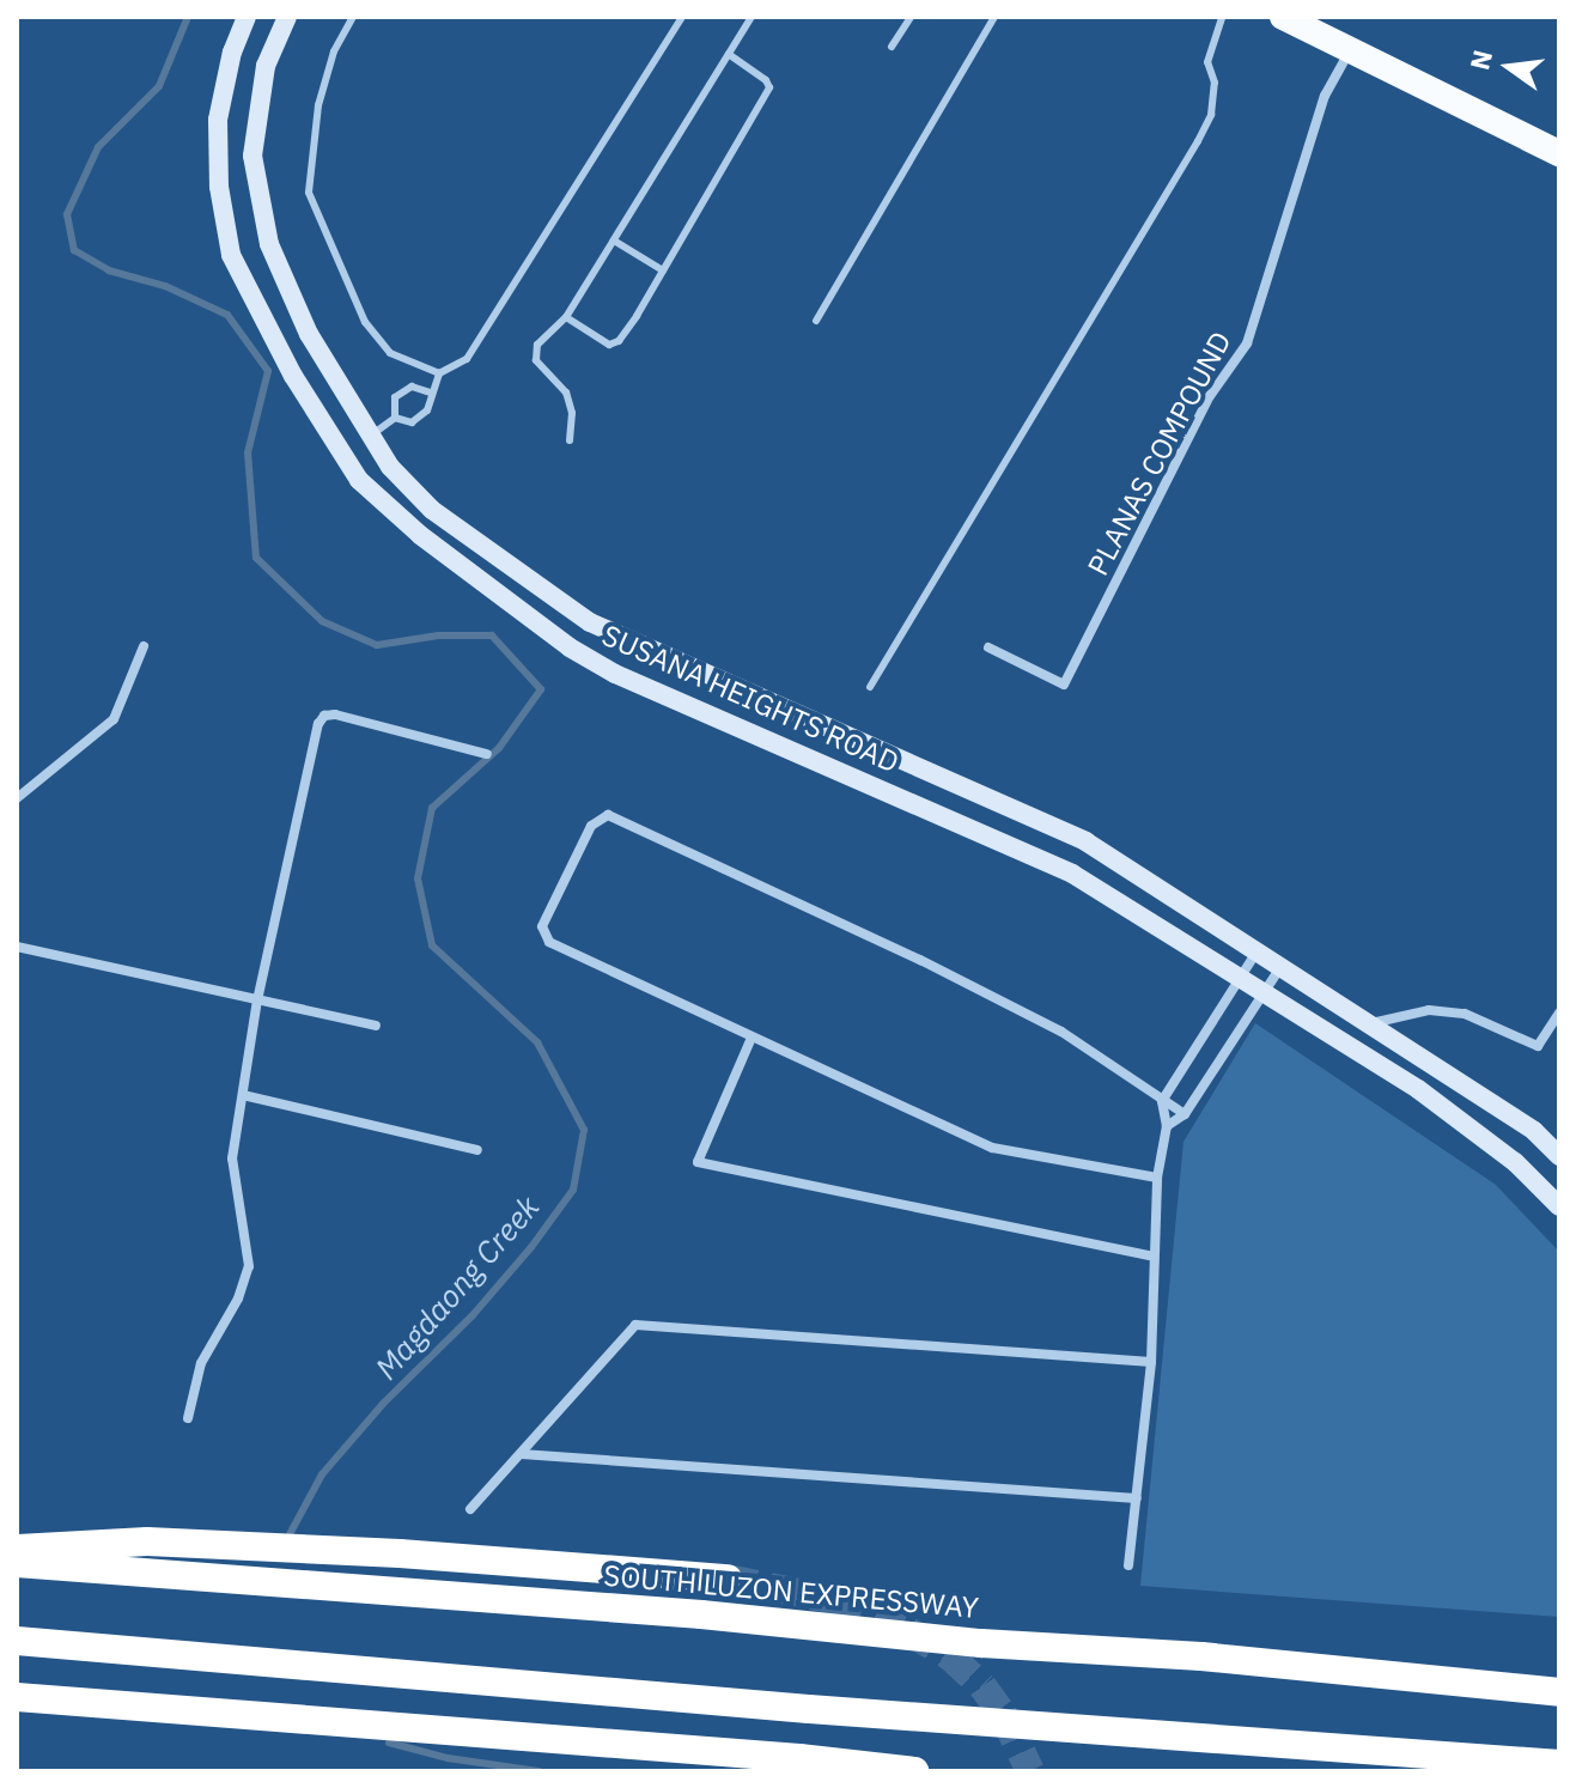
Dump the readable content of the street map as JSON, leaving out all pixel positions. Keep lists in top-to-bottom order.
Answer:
{
  "streets": {
    "highway": ["SOUTH LUZON EXPRESSWAY"],
    "main road": ["SUSANA HEIGHTS ROAD"],
    "street": ["PLANAS COMPOUND"]
  },
  "water": ["Magdaong Creek"],
  "north": "left"
}
